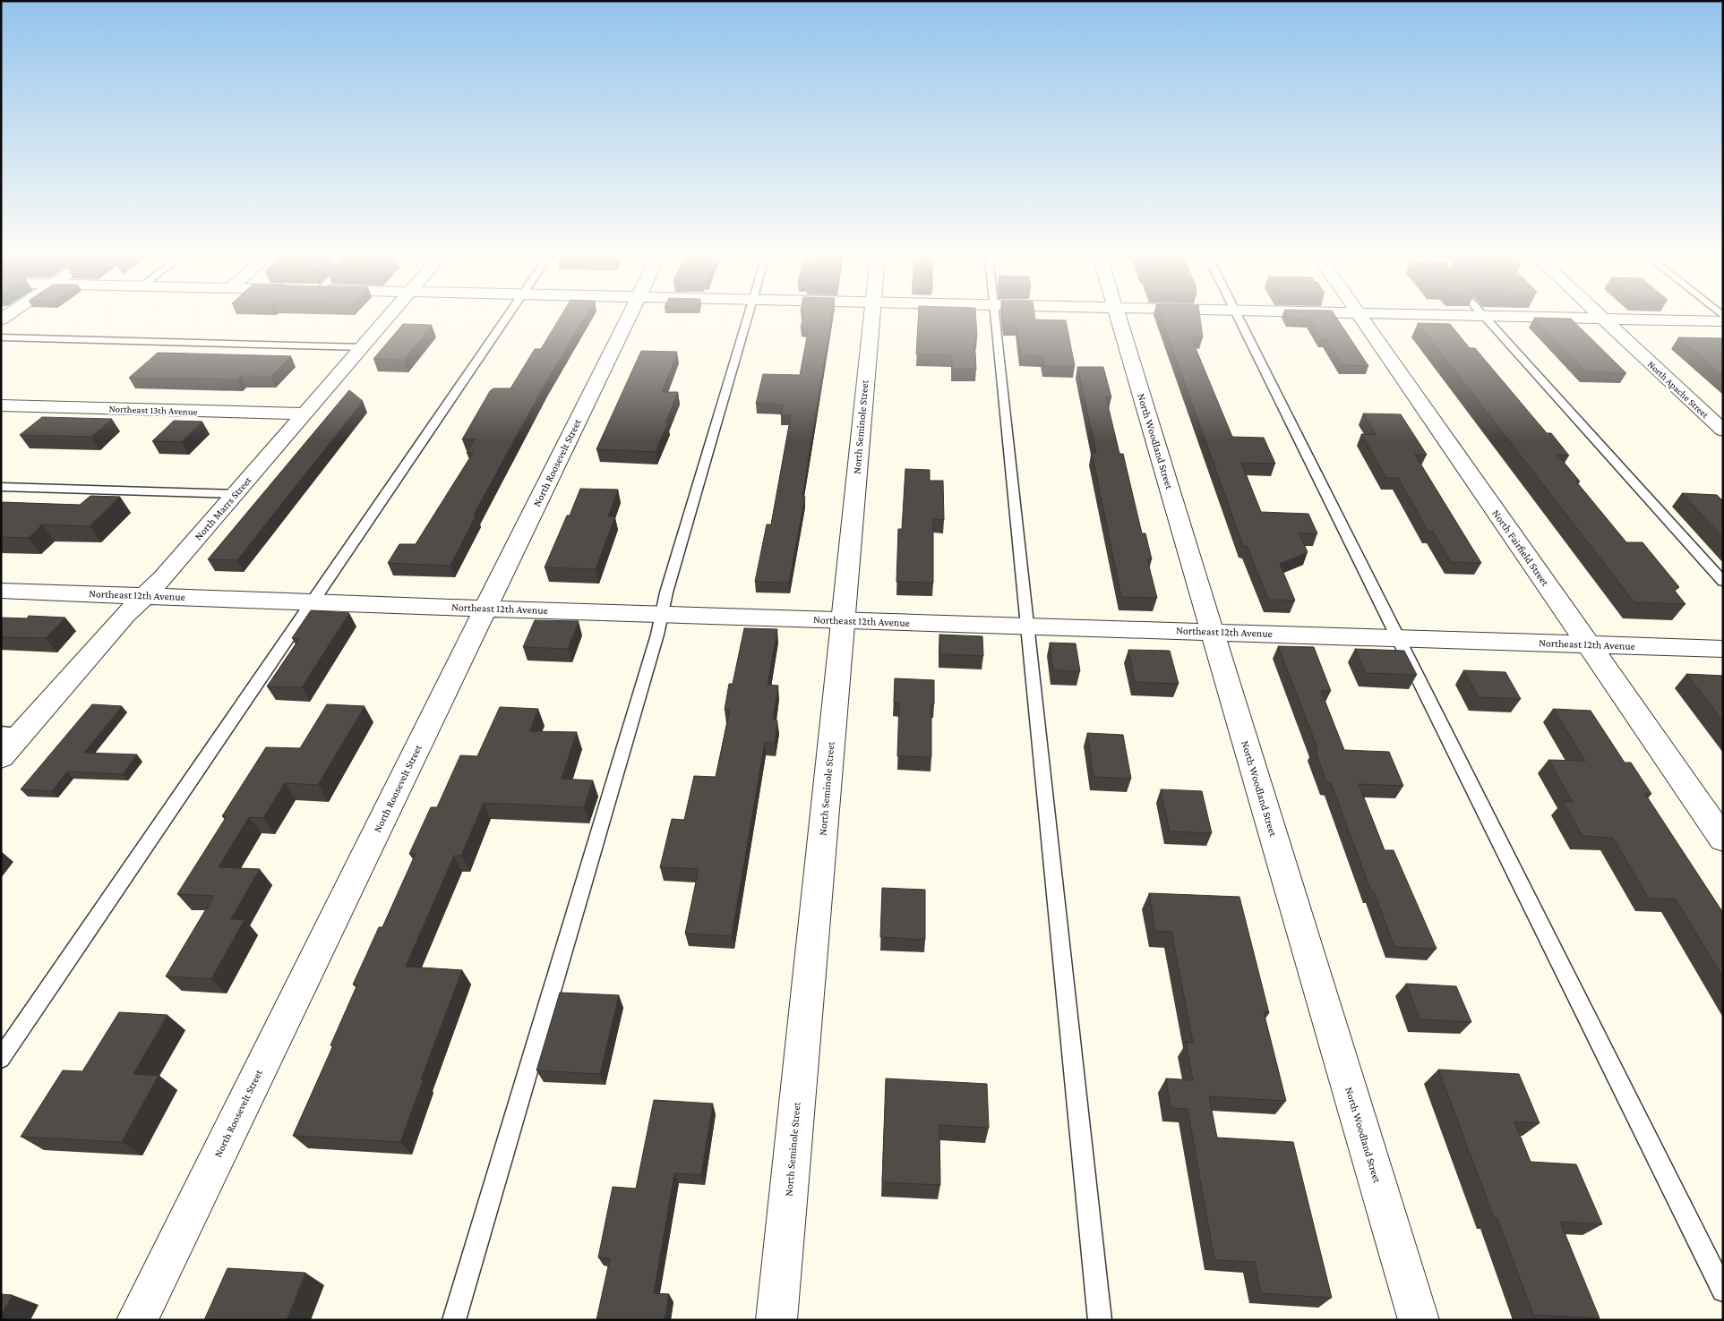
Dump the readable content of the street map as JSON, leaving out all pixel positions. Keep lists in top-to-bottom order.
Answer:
{
  "streets": {
    "street": [
      "North Apache Street",
      "Northeast 13th Avenue",
      "North Seminole Street",
      "North Woodland Street",
      "North Roosevelt Street",
      "North Marrs Street",
      "North Fairfield Street",
      "Northeast 12th Avenue"
    ]
  },
  "crossings": [
    ["Northeast 13th Avenue", "North Marrs Street"],
    ["North Seminole Street", "Northeast 12th Avenue"],
    ["North Woodland Street", "Northeast 12th Avenue"],
    ["North Roosevelt Street", "Northeast 12th Avenue"],
    ["North Marrs Street", "Northeast 12th Avenue"],
    ["North Fairfield Street", "Northeast 12th Avenue"]
  ]
}
